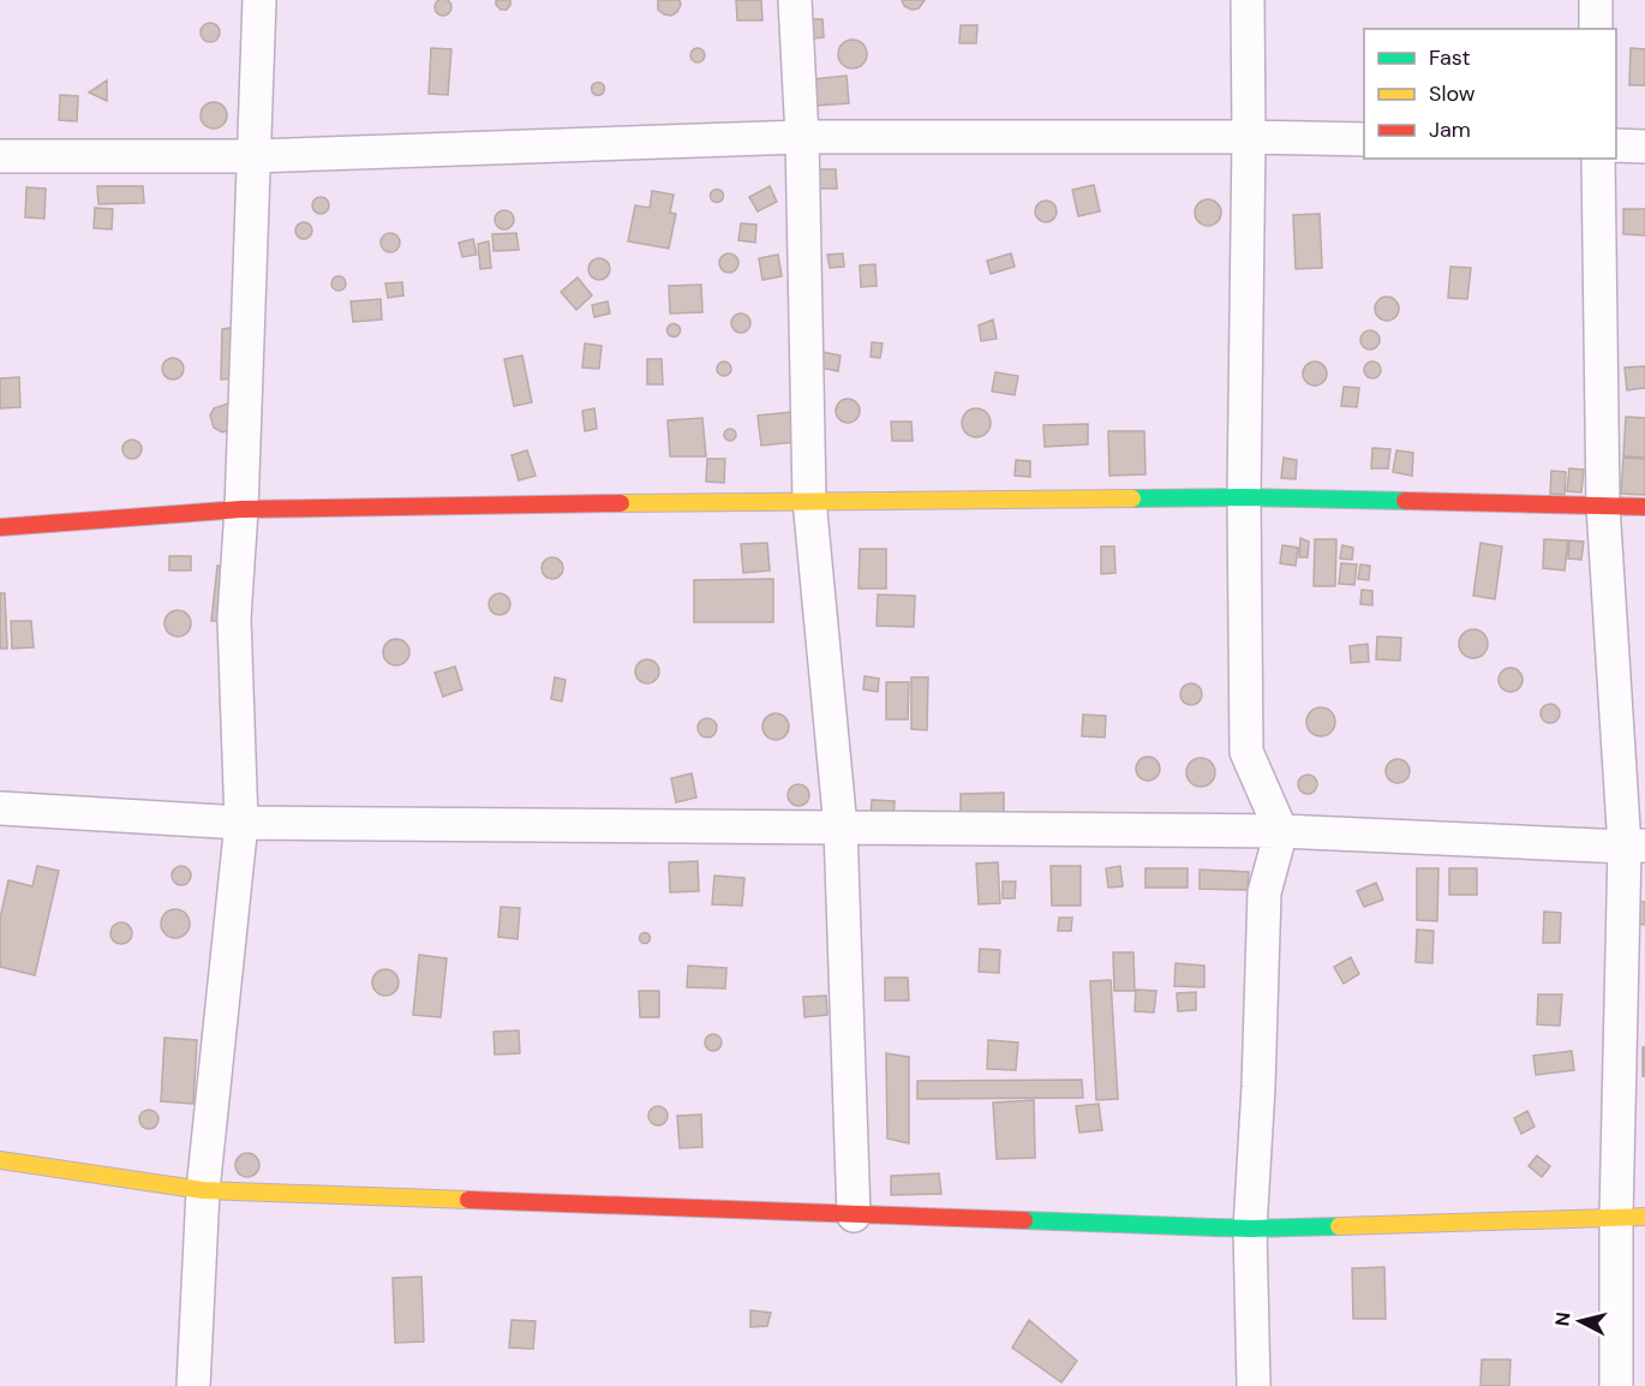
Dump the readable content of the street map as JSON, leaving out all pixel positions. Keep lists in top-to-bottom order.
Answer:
{
  "legend": ["Fast", "Slow", "Jam"],
  "north": "left"
}
